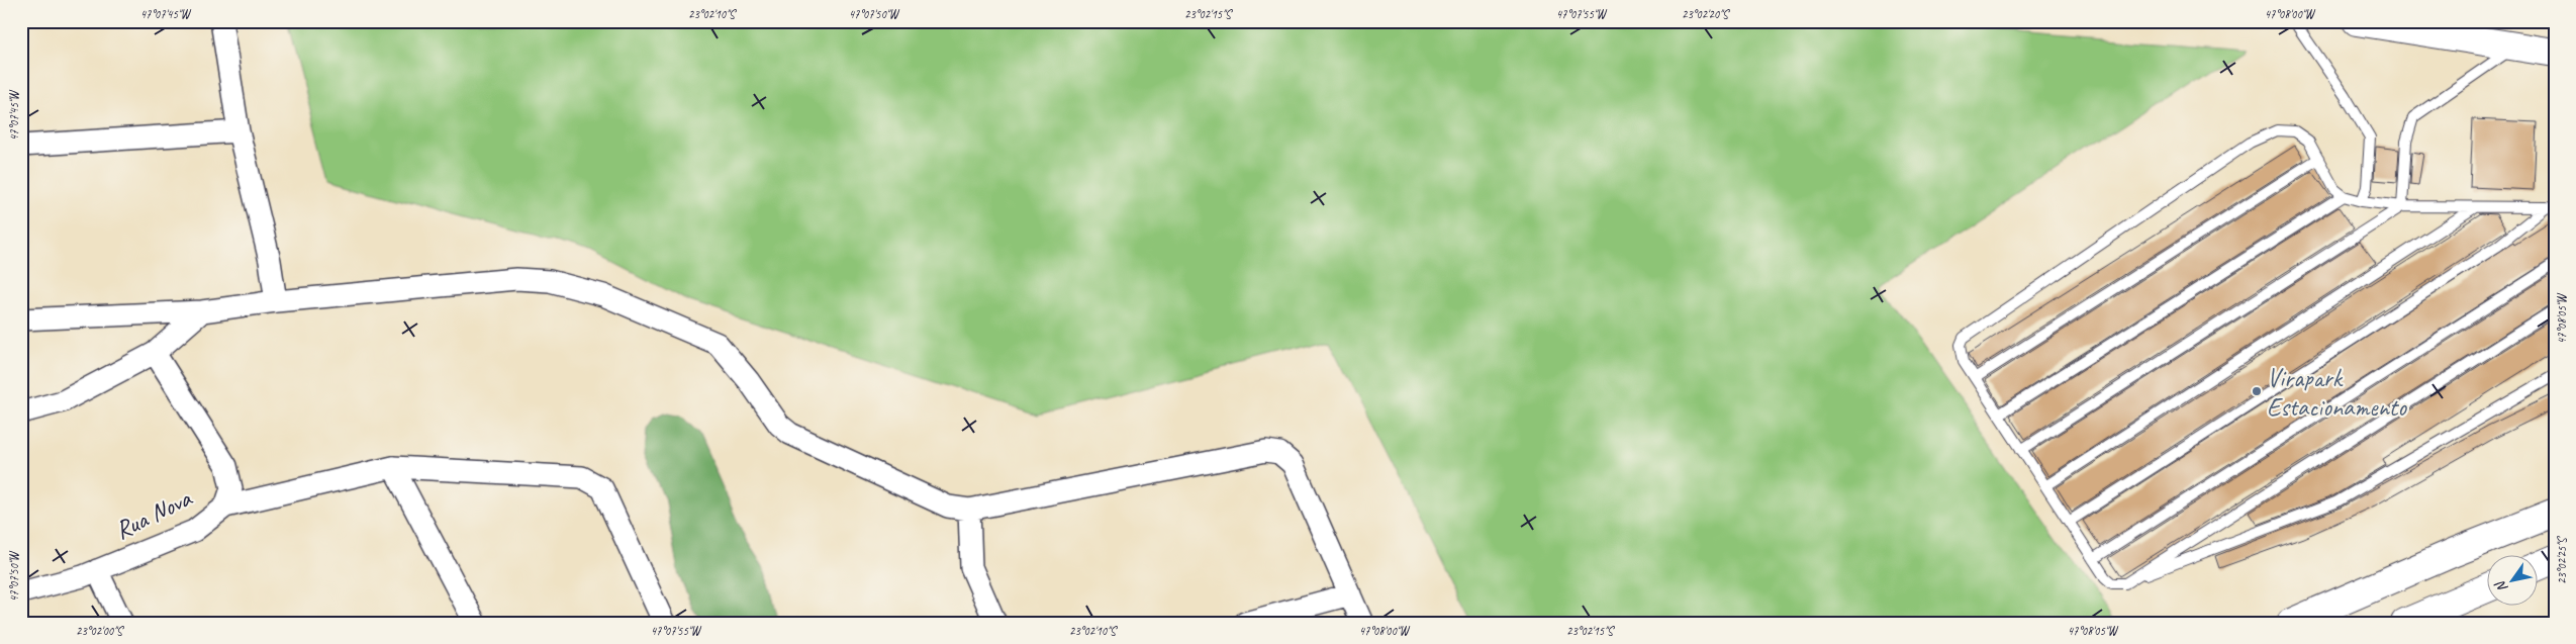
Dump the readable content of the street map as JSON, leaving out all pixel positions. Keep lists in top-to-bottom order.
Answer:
{
  "streets": {
    "street": ["Rua Nova"]
  },
  "places": ["Virapark Estacionamento"],
  "north": "bottom left",
  "coordinates": [
    "47°07'45\"W",
    "23°02'10\"S",
    "47°07'50\"W",
    "23°02'15\"S",
    "47°07'55\"W",
    "23°02'20\"S",
    "47°08'00\"W",
    "47°08'05\"W",
    "23°02'25\"S",
    "23°02'00\"S"
  ]
}
